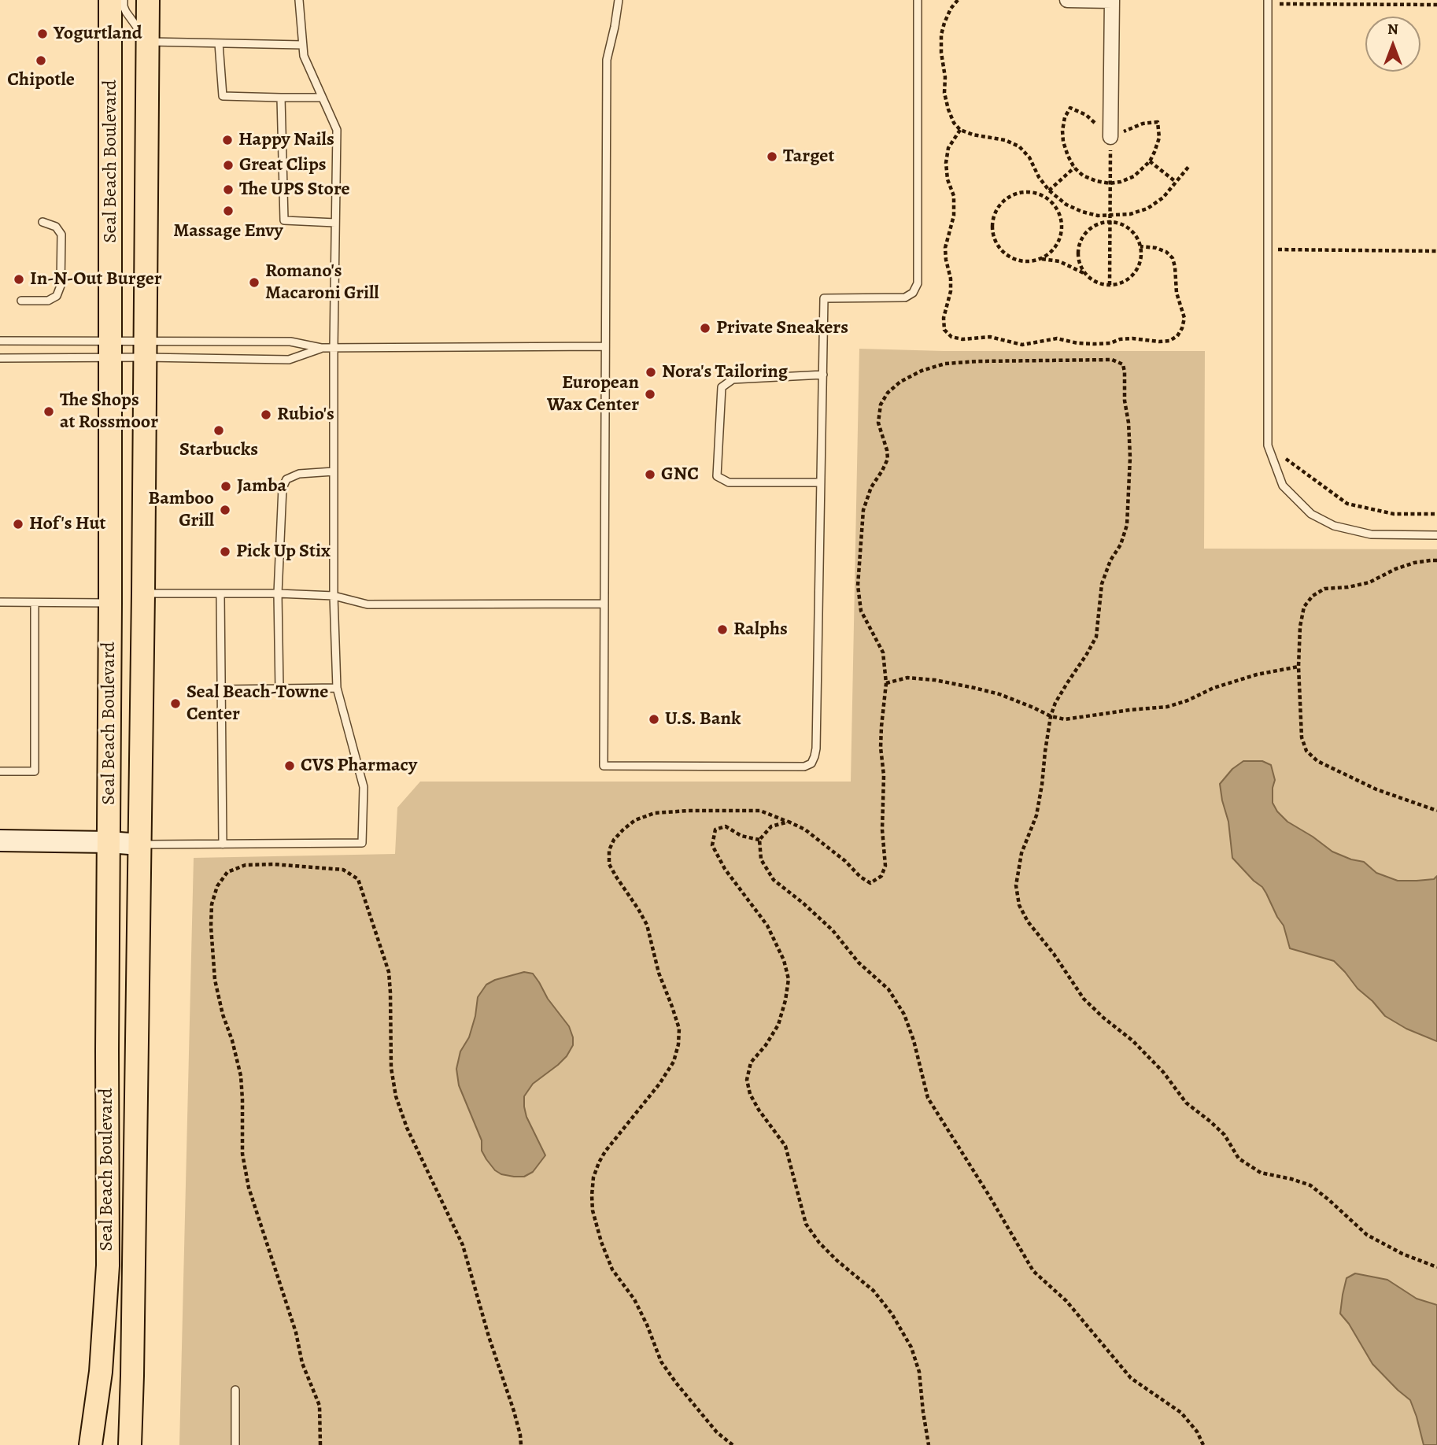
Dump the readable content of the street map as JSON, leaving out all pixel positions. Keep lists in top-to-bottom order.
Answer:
{
  "streets": {
    "main road": ["Seal Beach Boulevard"]
  },
  "places": [
    "Yogurtland",
    "Chipotle",
    "Happy Nails",
    "Target",
    "Great Clips",
    "The UPS Store",
    "Massage Envy",
    "In-N-Out Burger",
    "Romano's Macaroni Grill",
    "Private Sneakers",
    "Nora's Tailoring",
    "European Wax Center",
    "The Shops at Rossmoor",
    "Rubio's",
    "Starbucks",
    "GNC",
    "Jamba",
    "Bamboo Grill",
    "Hof's Hut",
    "Pick Up Stix",
    "Ralphs",
    "Seal Beach-Towne Center",
    "U.S. Bank",
    "CVS Pharmacy"
  ],
  "north": "top"
}
